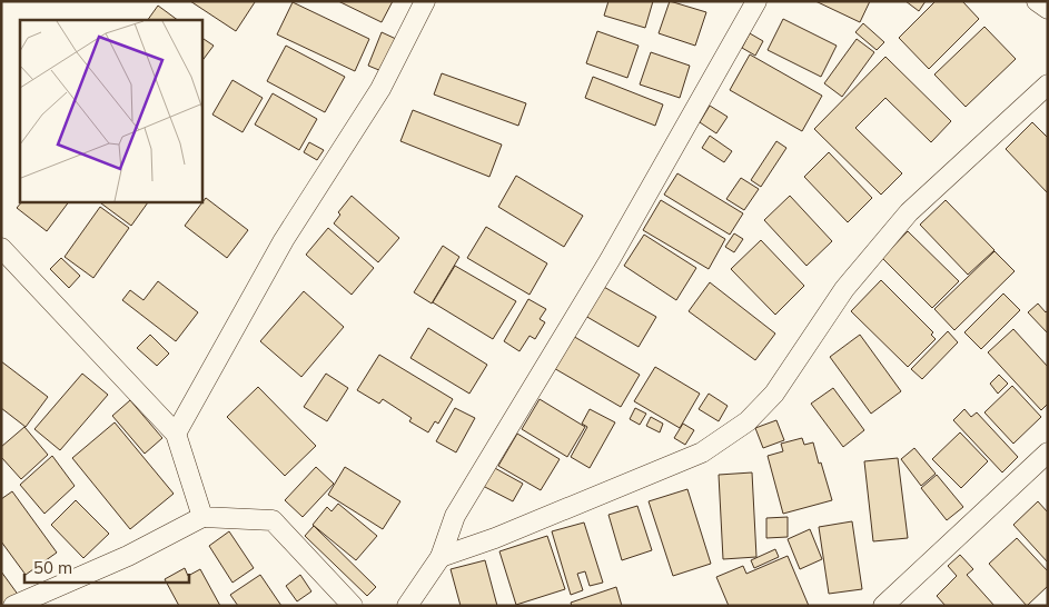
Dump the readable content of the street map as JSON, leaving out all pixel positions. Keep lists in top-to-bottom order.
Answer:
{
  "scale_bar": "50 m"
}
